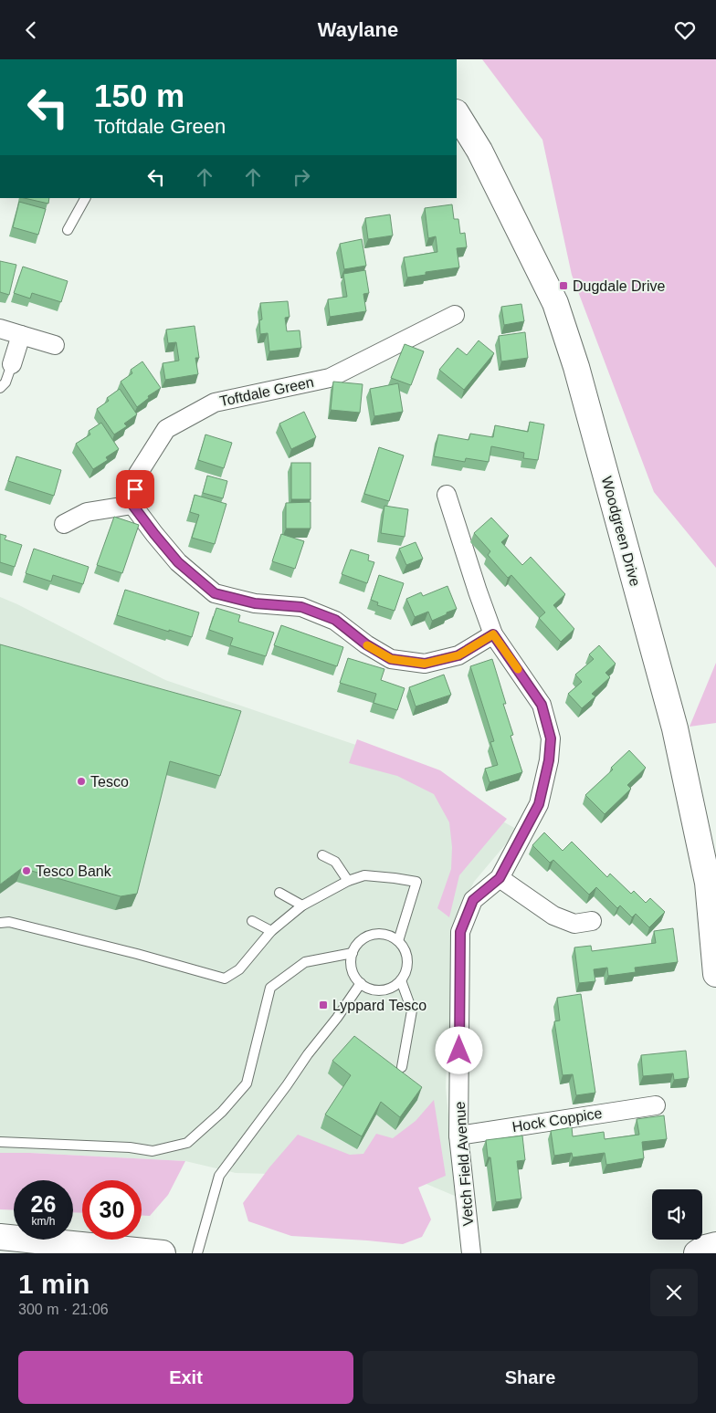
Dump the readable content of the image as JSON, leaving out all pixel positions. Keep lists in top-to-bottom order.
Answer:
{
  "streets": {
    "main road": ["Woodgreen Drive"],
    "street": ["Toftdale Green", "Hock Coppice", "Vetch Field Avenue"]
  },
  "crossings": [
    ["Hock Coppice", "Vetch Field Avenue"]
  ],
  "places": {
    "transit": ["Dugdale Drive", "Lyppard Tesco"],
    "other": ["Tesco", "Tesco Bank"]
  },
  "page": {
    "header": "Waylane",
    "turn": ["150 m", "Toftdale Green"],
    "speed": "26 km/h",
    "limit": "30",
    "heading": ["1 min", "300 m · 21:06"],
    "buttons": ["Exit", "Share"]
  }
}
